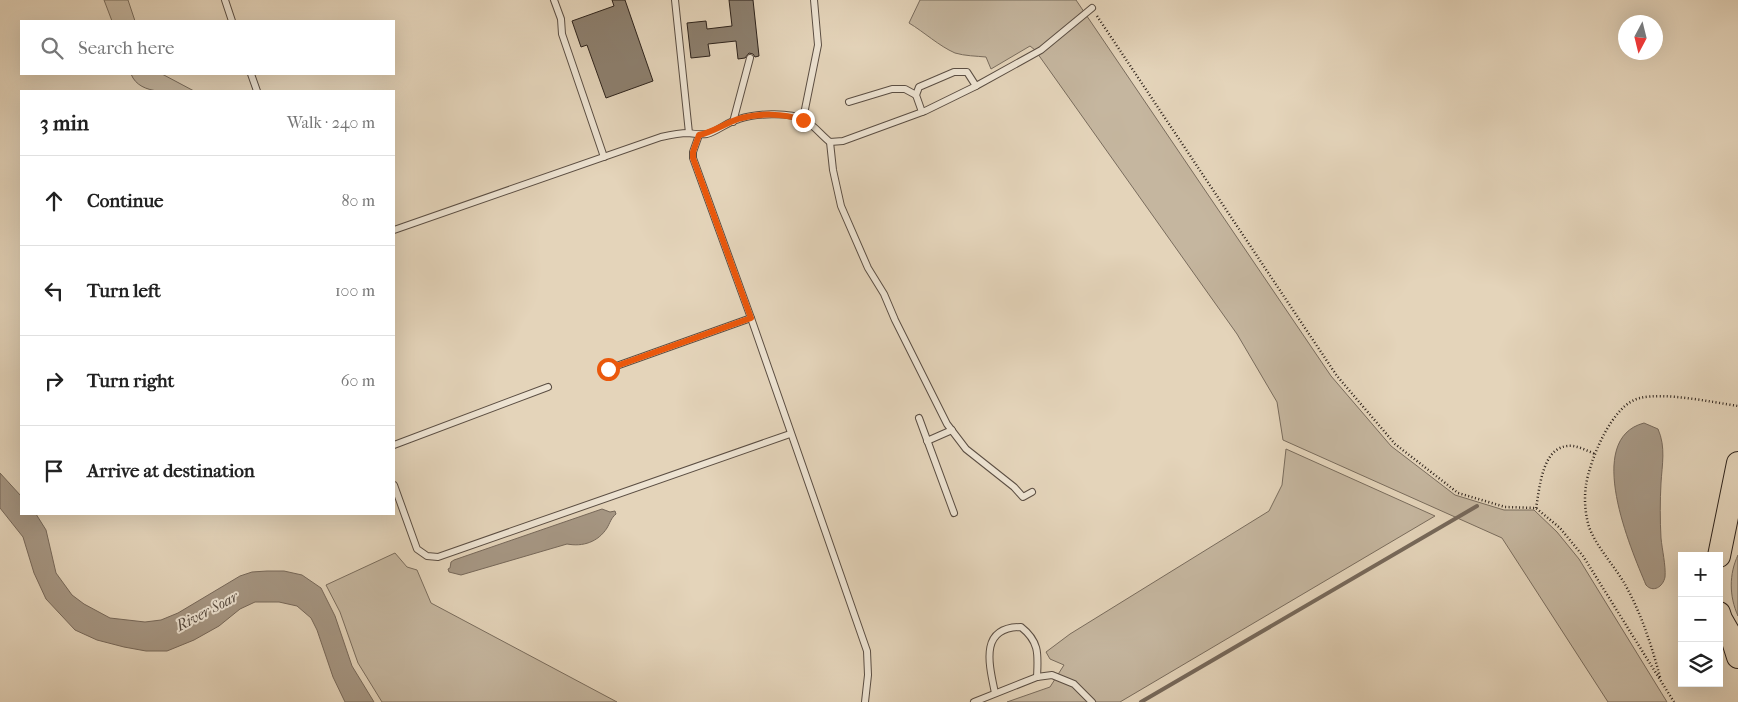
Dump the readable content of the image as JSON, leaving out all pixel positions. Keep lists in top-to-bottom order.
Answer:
{
  "water": ["River Soar"],
  "north": "bottom",
  "page": {
    "search": "Search here",
    "heading": ["3 min", "Walk · 240 m"],
    "list": [
      ["Continue", "80 m"],
      ["Turn left", "100 m"],
      ["Turn right", "60 m"],
      "Arrive at destination"
    ],
    "map_buttons": ["+", "−"]
  }
}
